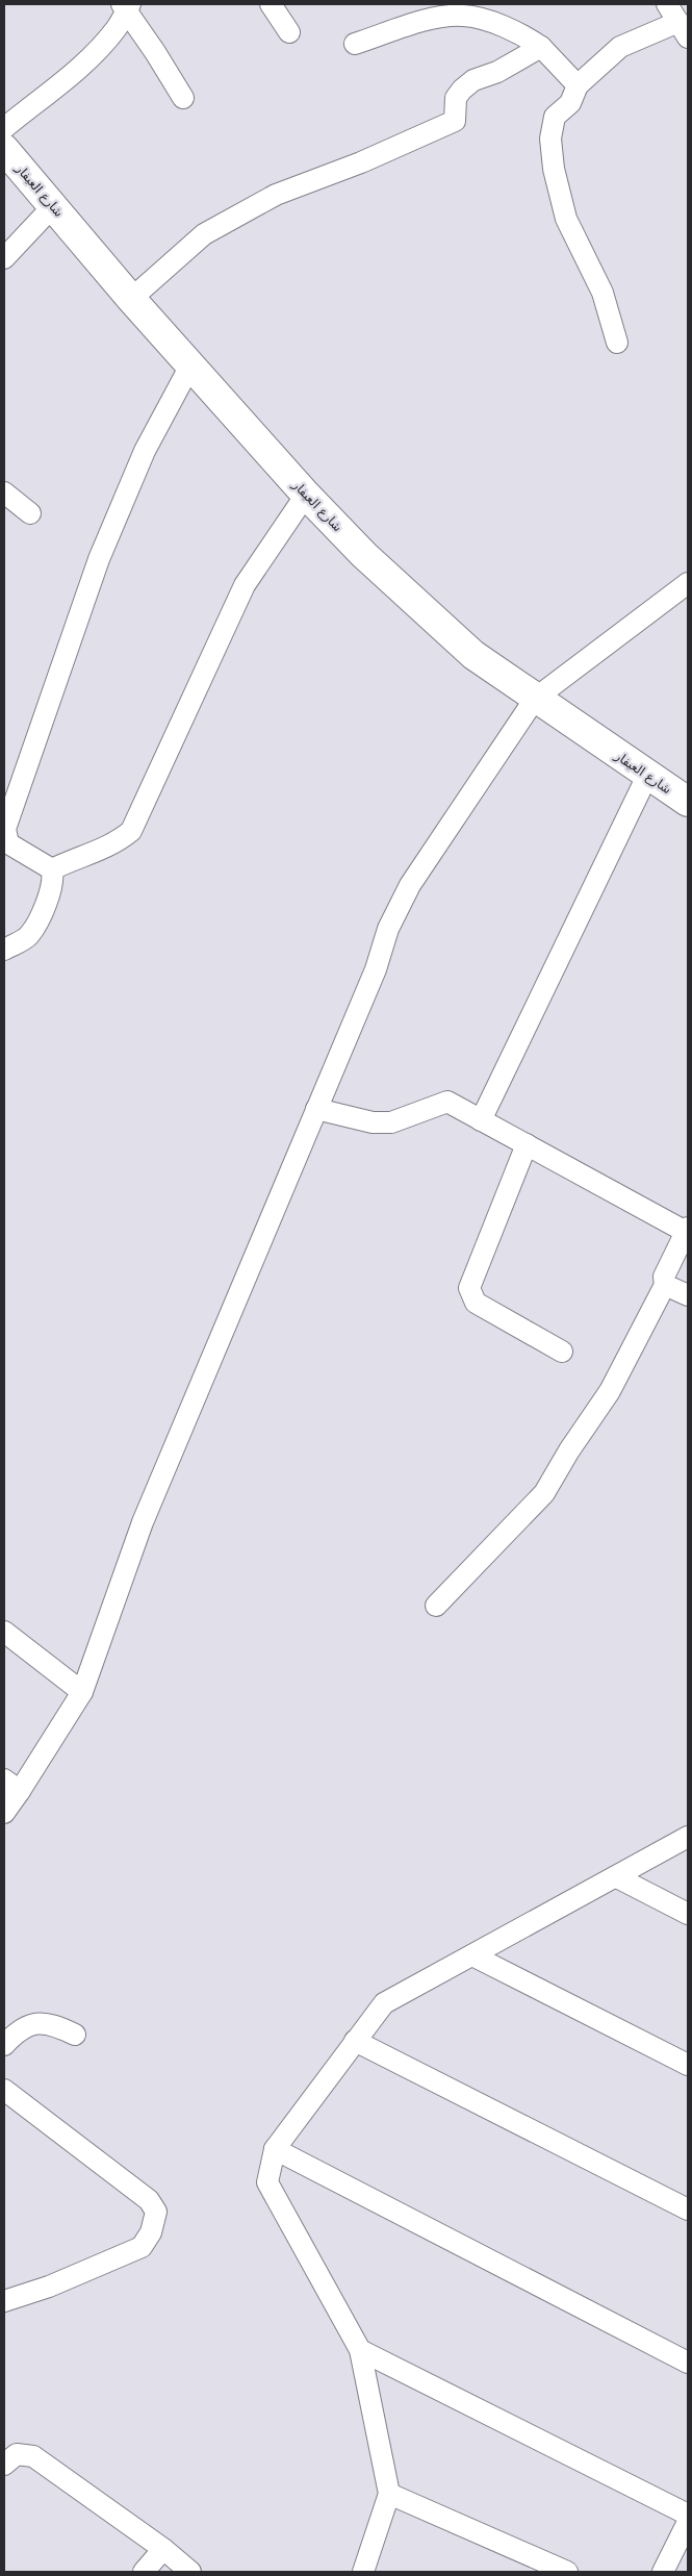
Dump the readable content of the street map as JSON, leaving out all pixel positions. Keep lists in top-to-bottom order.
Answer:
{
  "streets": {
    "main road": ["شارع العيفار"]
  }
}
